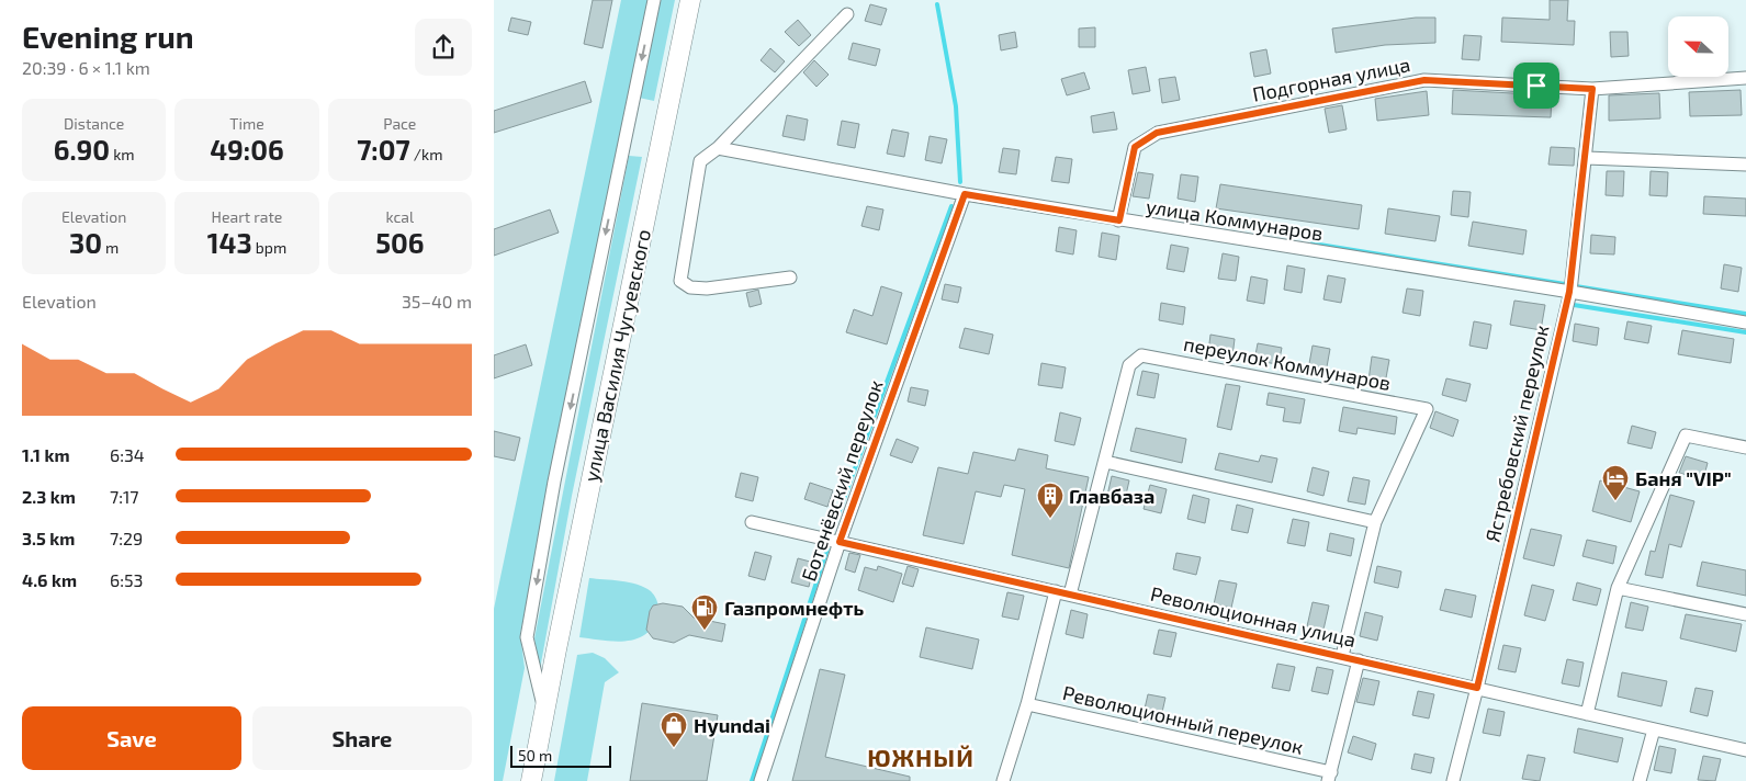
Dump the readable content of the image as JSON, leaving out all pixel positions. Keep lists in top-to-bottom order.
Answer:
{
  "streets": {
    "main road": ["улица Василия Чугуевского"],
    "street": [
      "Подгорная улица",
      "улица Коммунаров",
      "переулок Коммунаров",
      "Ястребовский переулок",
      "Ботенёвский переулок",
      "Революционная улица",
      "Революционный переулок"
    ]
  },
  "crossings": [
    ["Подгорная улица", "улица Коммунаров"],
    ["Подгорная улица", "Ястребовский переулок"],
    ["улица Коммунаров", "Ястребовский переулок"],
    ["улица Коммунаров", "Ботенёвский переулок"],
    ["Ястребовский переулок", "Революционная улица"],
    ["Ботенёвский переулок", "Революционная улица"],
    ["Революционная улица", "Революционный переулок"]
  ],
  "one_way": ["улица Василия Чугуевского"],
  "districts": ["ЮЖНЫЙ"],
  "places": {
    "hotel": ["Баня \"VIP\""],
    "building": ["Главбаза"],
    "fuel station": ["Газпромнефть"],
    "shop": ["Hyundai"]
  },
  "scale_bar": "50 m",
  "north": "left",
  "page": {
    "heading": ["Evening run", "20:39 · 6 × 1.1 km"],
    "stats": [
      ["Distance", "6.90 km"],
      ["Time", "49:06"],
      ["Pace", "7:07 /km"],
      ["Elevation", "30 m"],
      ["Heart rate", "143 bpm"],
      ["kcal", "506"]
    ],
    "chart": ["Elevation", "35–40 m"],
    "list": [
      {
        "name": "1.1 km",
        "note": "6:34"
      },
      {
        "name": "2.3 km",
        "note": "7:17"
      },
      {
        "name": "3.5 km",
        "note": "7:29"
      },
      {
        "name": "4.6 km",
        "note": "6:53"
      }
    ],
    "buttons": ["Save", "Share"],
    "scale": "50 m"
  }
}
